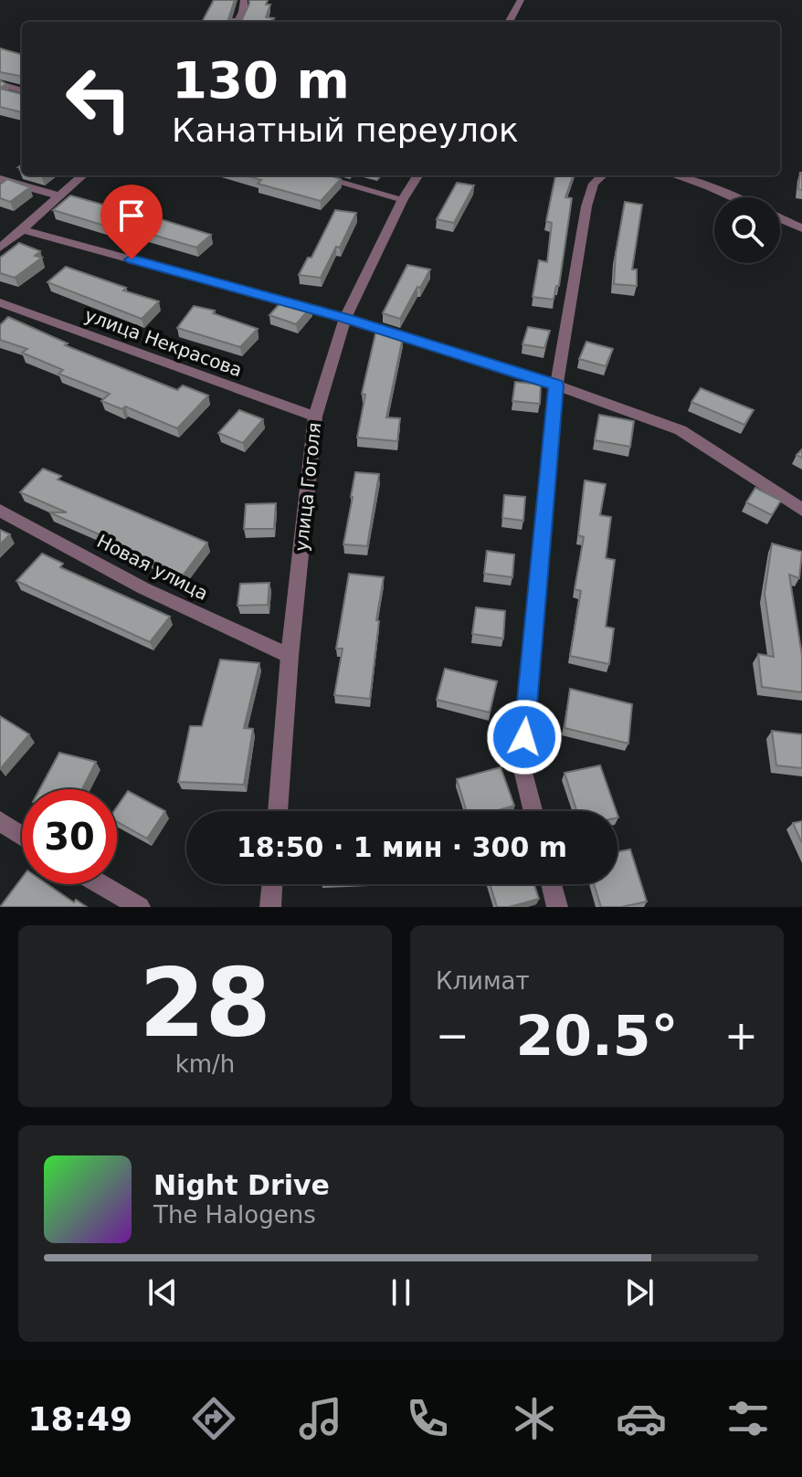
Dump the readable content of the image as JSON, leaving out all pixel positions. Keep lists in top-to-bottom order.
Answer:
{
  "streets": {
    "street": ["улица Некрасова", "улица Гоголя", "Новая улица"]
  },
  "crossings": [
    ["улица Некрасова", "улица Гоголя"],
    ["улица Гоголя", "Новая улица"]
  ],
  "page": {
    "turn": ["130 m", "Канатный переулок"],
    "limit": "30",
    "trip": "18:50 · 1 мин · 300 m",
    "tile": [
      ["28", "km/h"],
      "Климат"
    ],
    "heat": ["−", "20.5°", "+"],
    "song": ["Night Drive", "The Halogens"],
    "tabs": "18:49"
  }
}
